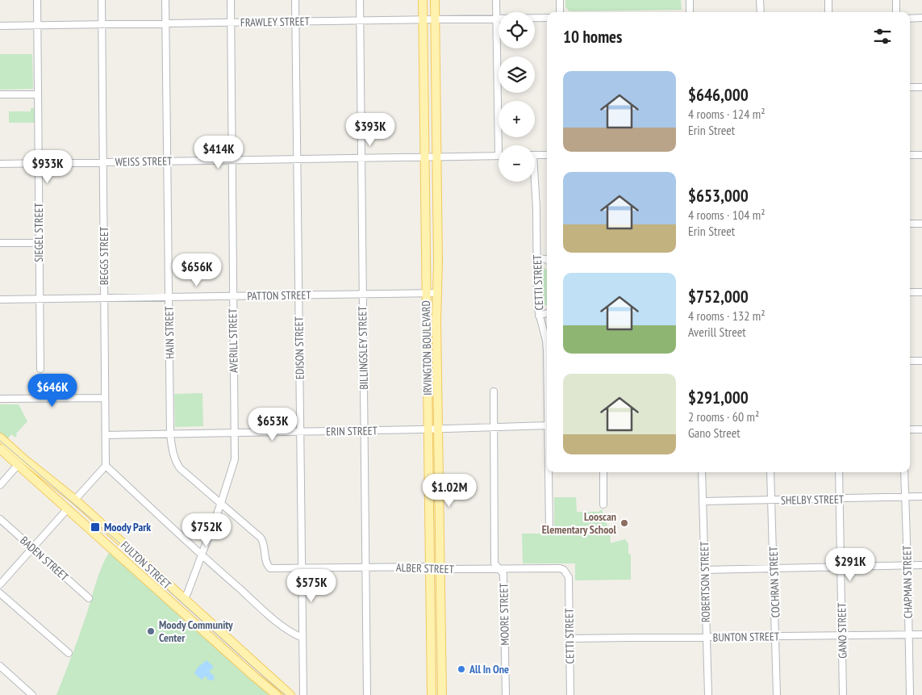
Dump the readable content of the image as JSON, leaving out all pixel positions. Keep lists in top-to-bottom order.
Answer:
{
  "streets": {
    "main road": ["IRVINGTON BOULEVARD", "FULTON STREET"],
    "street": [
      "FRAWLEY STREET",
      "WEISS STREET",
      "SIEGEL STREET",
      "BEGGS STREET",
      "CETTI STREET",
      "PATTON STREET",
      "HAIN STREET",
      "AVERILL STREET",
      "EDISON STREET",
      "BILLINGSLEY STREET",
      "ERIN STREET",
      "SHELBY STREET",
      "BADEN STREET",
      "ALBER STREET",
      "ROBERTSON STREET",
      "COCHRAN STREET",
      "CHAPMAN STREET",
      "MOORE STREET",
      "GANO STREET",
      "BUNTON STREET"
    ]
  },
  "crossings": [
    ["FRAWLEY STREET", "SIEGEL STREET"],
    ["FRAWLEY STREET", "BEGGS STREET"],
    ["FRAWLEY STREET", "HAIN STREET"],
    ["FRAWLEY STREET", "AVERILL STREET"],
    ["FRAWLEY STREET", "EDISON STREET"],
    ["FRAWLEY STREET", "BILLINGSLEY STREET"],
    ["FRAWLEY STREET", "IRVINGTON BOULEVARD"],
    ["WEISS STREET", "SIEGEL STREET"],
    ["WEISS STREET", "BEGGS STREET"],
    ["WEISS STREET", "HAIN STREET"],
    ["WEISS STREET", "AVERILL STREET"],
    ["WEISS STREET", "EDISON STREET"],
    ["WEISS STREET", "BILLINGSLEY STREET"],
    ["WEISS STREET", "IRVINGTON BOULEVARD"],
    ["SIEGEL STREET", "PATTON STREET"],
    ["BEGGS STREET", "PATTON STREET"],
    ["BEGGS STREET", "ERIN STREET"],
    ["CETTI STREET", "ALBER STREET"],
    ["CETTI STREET", "BUNTON STREET"],
    ["PATTON STREET", "HAIN STREET"],
    ["PATTON STREET", "AVERILL STREET"],
    ["PATTON STREET", "EDISON STREET"],
    ["PATTON STREET", "BILLINGSLEY STREET"],
    ["PATTON STREET", "IRVINGTON BOULEVARD"],
    ["HAIN STREET", "AVERILL STREET"],
    ["HAIN STREET", "ERIN STREET"],
    ["HAIN STREET", "ALBER STREET"],
    ["AVERILL STREET", "ERIN STREET"],
    ["AVERILL STREET", "FULTON STREET"],
    ["EDISON STREET", "ERIN STREET"],
    ["EDISON STREET", "ALBER STREET"],
    ["BILLINGSLEY STREET", "ERIN STREET"],
    ["BILLINGSLEY STREET", "ALBER STREET"],
    ["IRVINGTON BOULEVARD", "ERIN STREET"],
    ["IRVINGTON BOULEVARD", "ALBER STREET"],
    ["ERIN STREET", "MOORE STREET"],
    ["SHELBY STREET", "ROBERTSON STREET"],
    ["SHELBY STREET", "COCHRAN STREET"],
    ["SHELBY STREET", "CHAPMAN STREET"],
    ["SHELBY STREET", "GANO STREET"],
    ["ALBER STREET", "MOORE STREET"],
    ["ROBERTSON STREET", "BUNTON STREET"],
    ["COCHRAN STREET", "BUNTON STREET"],
    ["CHAPMAN STREET", "BUNTON STREET"],
    ["GANO STREET", "BUNTON STREET"]
  ],
  "places": {
    "other": ["Looscan Elementary School", "Moody Community Center", "All In One"],
    "transit": ["Moody Park"]
  },
  "page": {
    "map_buttons": ["+", "−"],
    "heading": "10 homes",
    "list": [
      {
        "name": "$646,000",
        "note": "4 rooms · 124 m² · Erin Street"
      },
      {
        "name": "$653,000",
        "note": "4 rooms · 104 m² · Erin Street"
      },
      {
        "name": "$752,000",
        "note": "4 rooms · 132 m² · Averill Street"
      },
      {
        "name": "$291,000",
        "note": "2 rooms · 60 m² · Gano Street"
      }
    ],
    "price": [
      "$393K",
      "$414K",
      "$933K",
      "$656K",
      "$646K",
      "$653K",
      "$1.02M",
      "$752K",
      "$291K",
      "$575K"
    ]
  }
}
